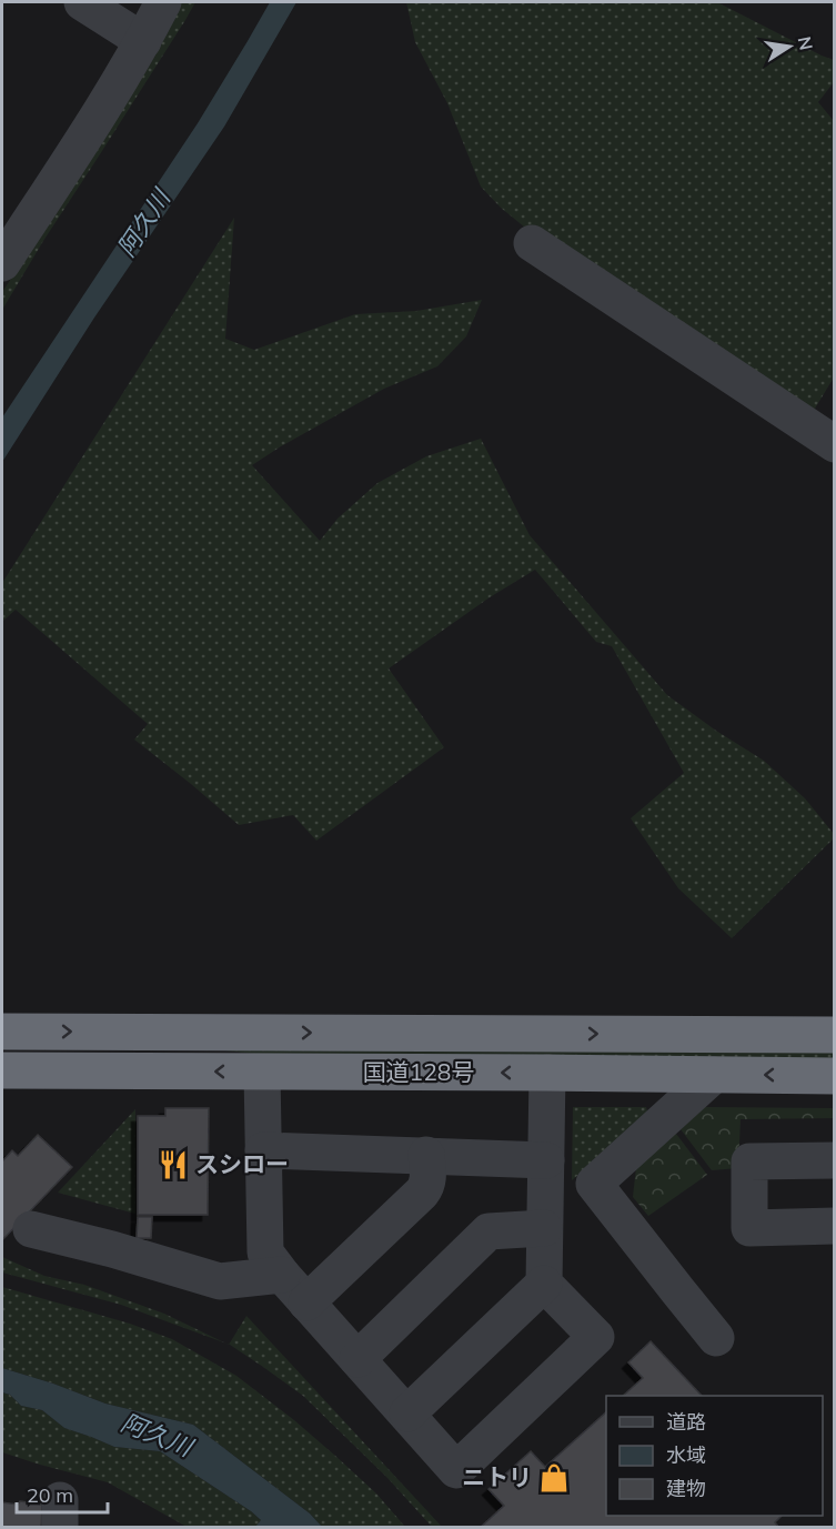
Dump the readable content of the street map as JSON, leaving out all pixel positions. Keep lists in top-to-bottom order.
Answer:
{
  "streets": {
    "highway": ["国道128号"]
  },
  "water": ["阿久川"],
  "places": {
    "restaurant": ["スシロー"],
    "shop": ["ニトリ"]
  },
  "legend": ["道路", "水域", "建物"],
  "scale_bar": "20 m",
  "north": "right"
}
